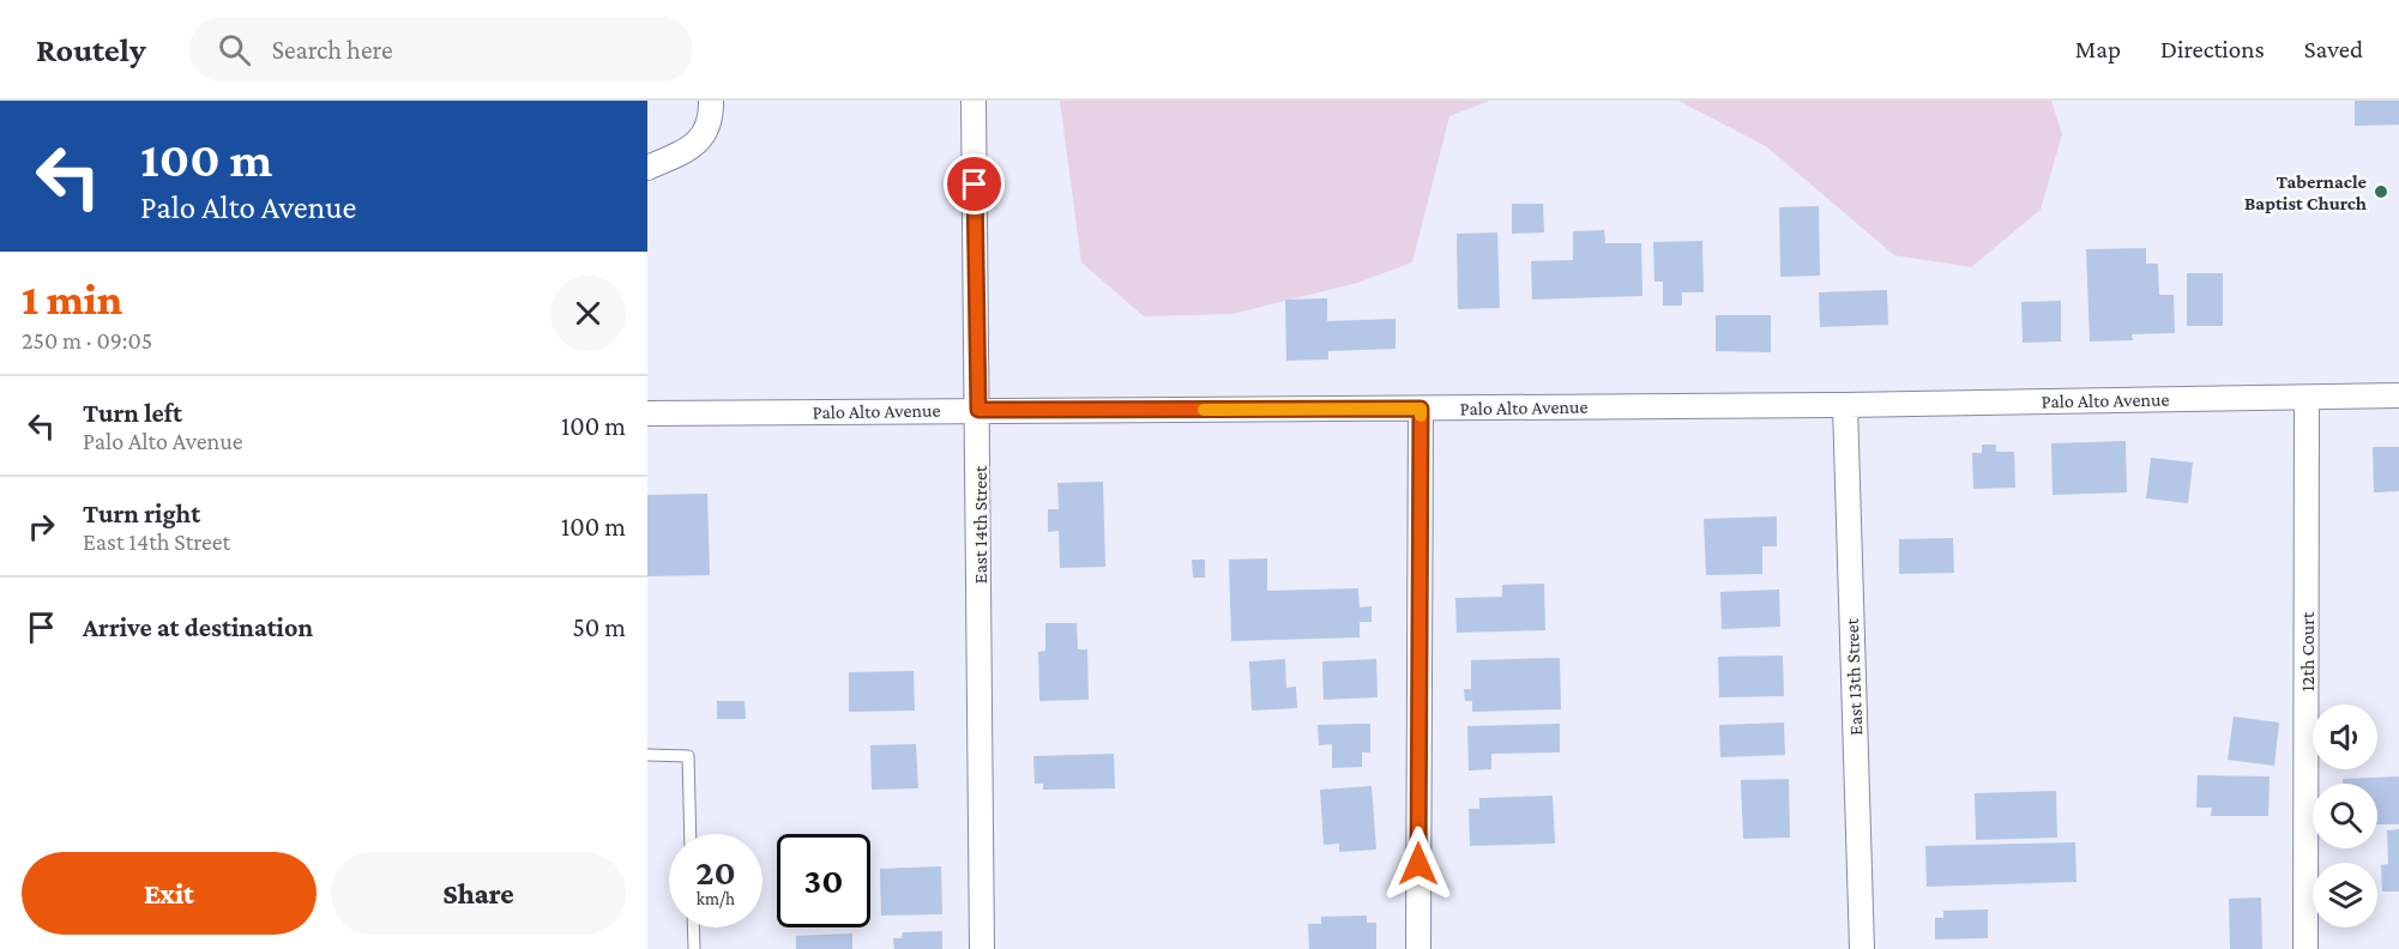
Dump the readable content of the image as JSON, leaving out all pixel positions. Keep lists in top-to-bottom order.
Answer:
{
  "streets": {
    "street": [
      "Palo Alto Avenue",
      "East 14th Street",
      "12th Court",
      "East 13th Street"
    ]
  },
  "crossings": [
    ["Palo Alto Avenue", "East 14th Street"],
    ["Palo Alto Avenue", "12th Court"],
    ["Palo Alto Avenue", "East 13th Street"]
  ],
  "places": ["Tabernacle Baptist Church"],
  "page": {
    "header": "Routely",
    "search": "Search here",
    "nav": ["Map", "Directions", "Saved"],
    "turn": ["100 m", "Palo Alto Avenue"],
    "heading": ["1 min", "250 m · 09:05"],
    "list": [
      {
        "name": "Turn left",
        "note": "Palo Alto Avenue",
        "value": "100 m"
      },
      {
        "name": "Turn right",
        "note": "East 14th Street",
        "value": "100 m"
      },
      {
        "name": "Arrive at destination",
        "value": "50 m"
      }
    ],
    "speed": "20 km/h",
    "limit": "30",
    "buttons": ["Exit", "Share"]
  }
}
